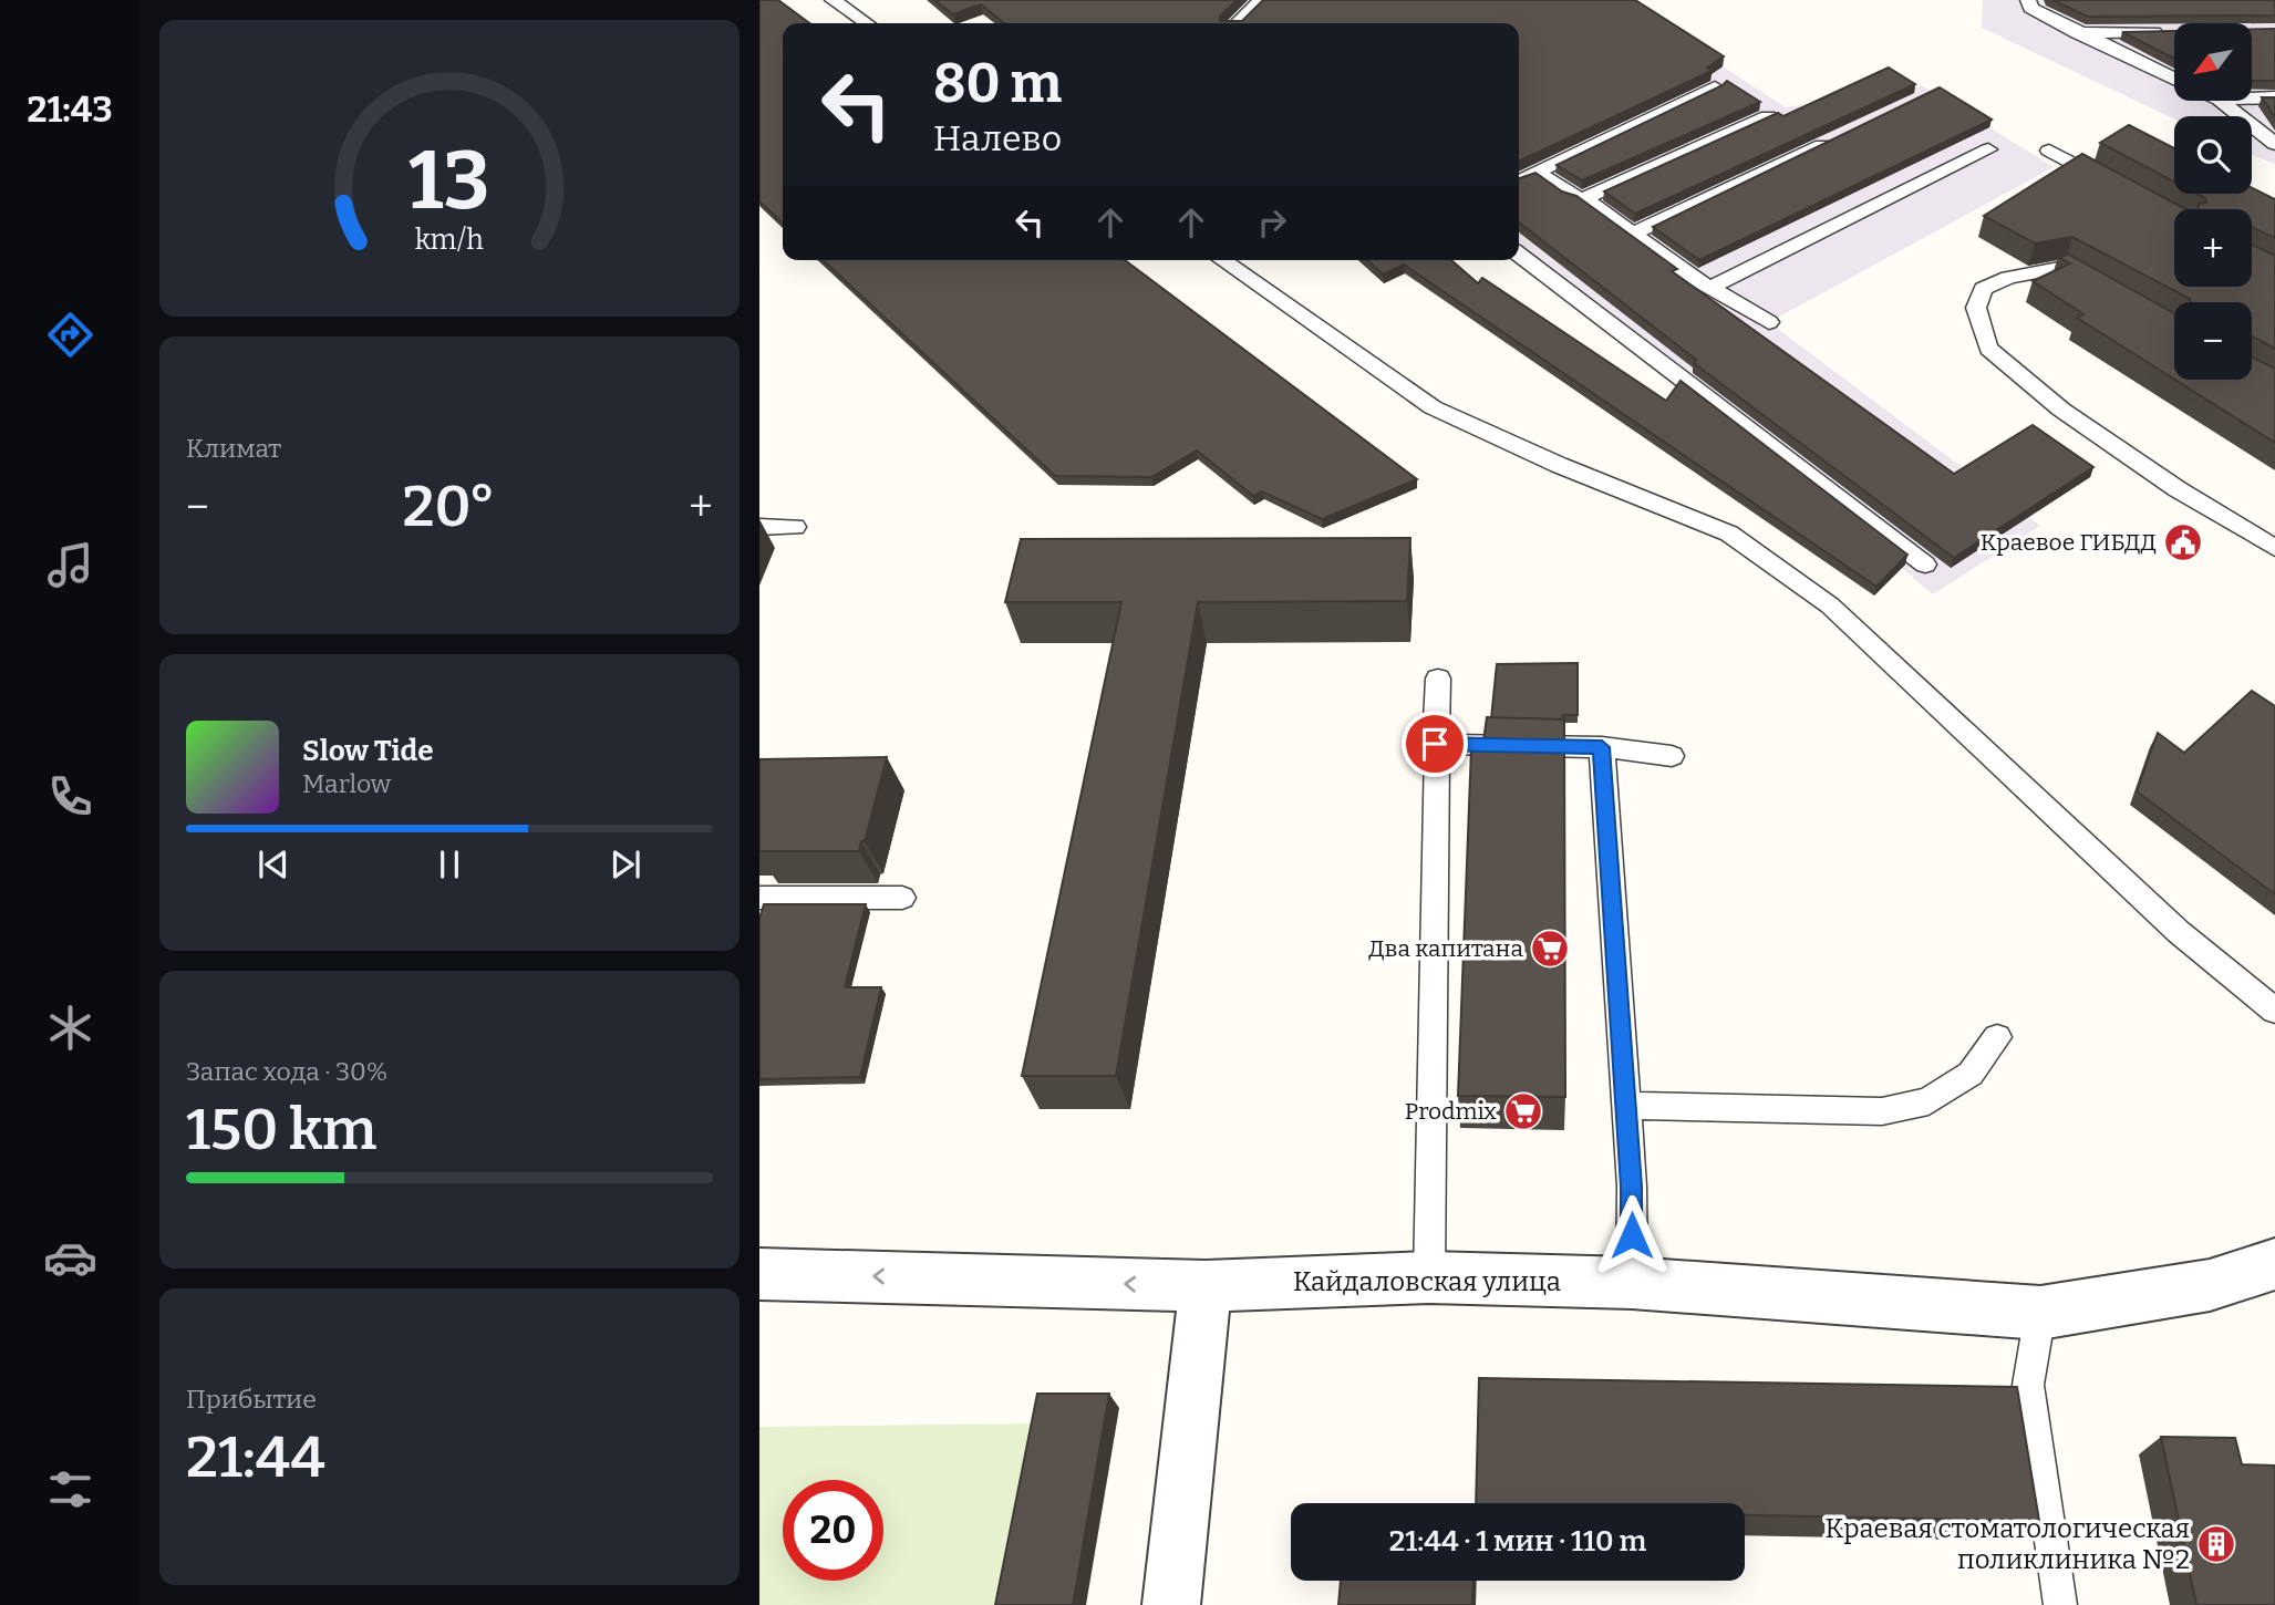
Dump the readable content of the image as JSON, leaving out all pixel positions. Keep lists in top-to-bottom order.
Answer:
{
  "streets": {
    "street": ["Кайдаловская улица"]
  },
  "places": {
    "public building": ["Краевое ГИБДД"],
    "supermarket": ["Два капитана", "Prodmix"],
    "building": ["Краевая стоматологическая поликлиника №2"]
  },
  "north": "bottom left",
  "page": {
    "tabs": "21:43",
    "map_buttons": ["+", "−"],
    "turn": ["80 m", "Налево"],
    "tile": [
      "Климат",
      ["Запас хода · 30%", "150 km"],
      ["Прибытие", "21:44"]
    ],
    "heat": ["−", "20°", "+"],
    "song": ["Slow Tide", "Marlow"],
    "limit": "20",
    "trip": "21:44 · 1 мин · 110 m",
    "gauge": ["13", "km/h"]
  }
}
